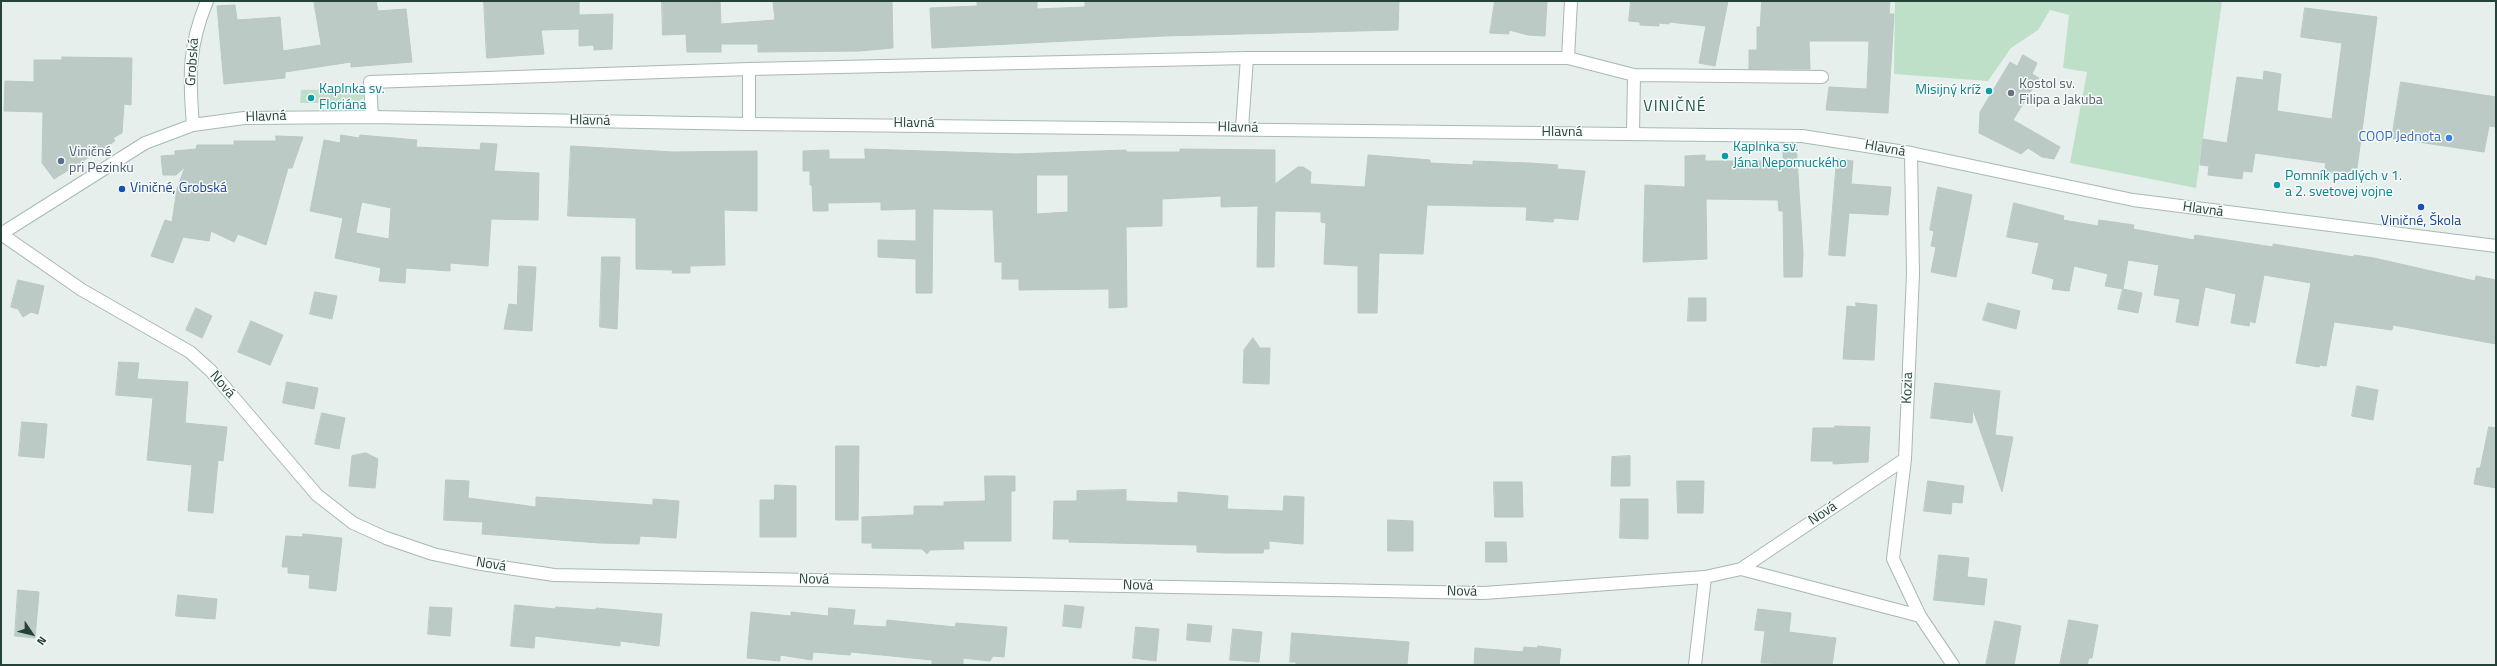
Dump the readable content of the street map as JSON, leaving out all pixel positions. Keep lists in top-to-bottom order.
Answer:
{
  "streets": {
    "street": [
      "Grobská",
      "Hlavná",
      "Nová",
      "Kozia"
    ]
  },
  "crossings": [
    ["Grobská", "Hlavná"],
    ["Hlavná", "Nová"],
    ["Hlavná", "Kozia"],
    ["Nová", "Kozia"]
  ],
  "districts": ["VINIČNÉ"],
  "places": [
    "Misijný kríž",
    "Kostol sv. Filipa a Jakuba",
    "Kaplnka sv. Floriána",
    "COOP Jednota",
    "Kaplnka sv. Jána Nepomuckého",
    "Viničné pri Pezinku",
    "Pomník padlých v 1. a 2. svetovej vojne",
    "Viničné, Grobská",
    "Viničné, Škola"
  ],
  "north": "bottom right"
}
